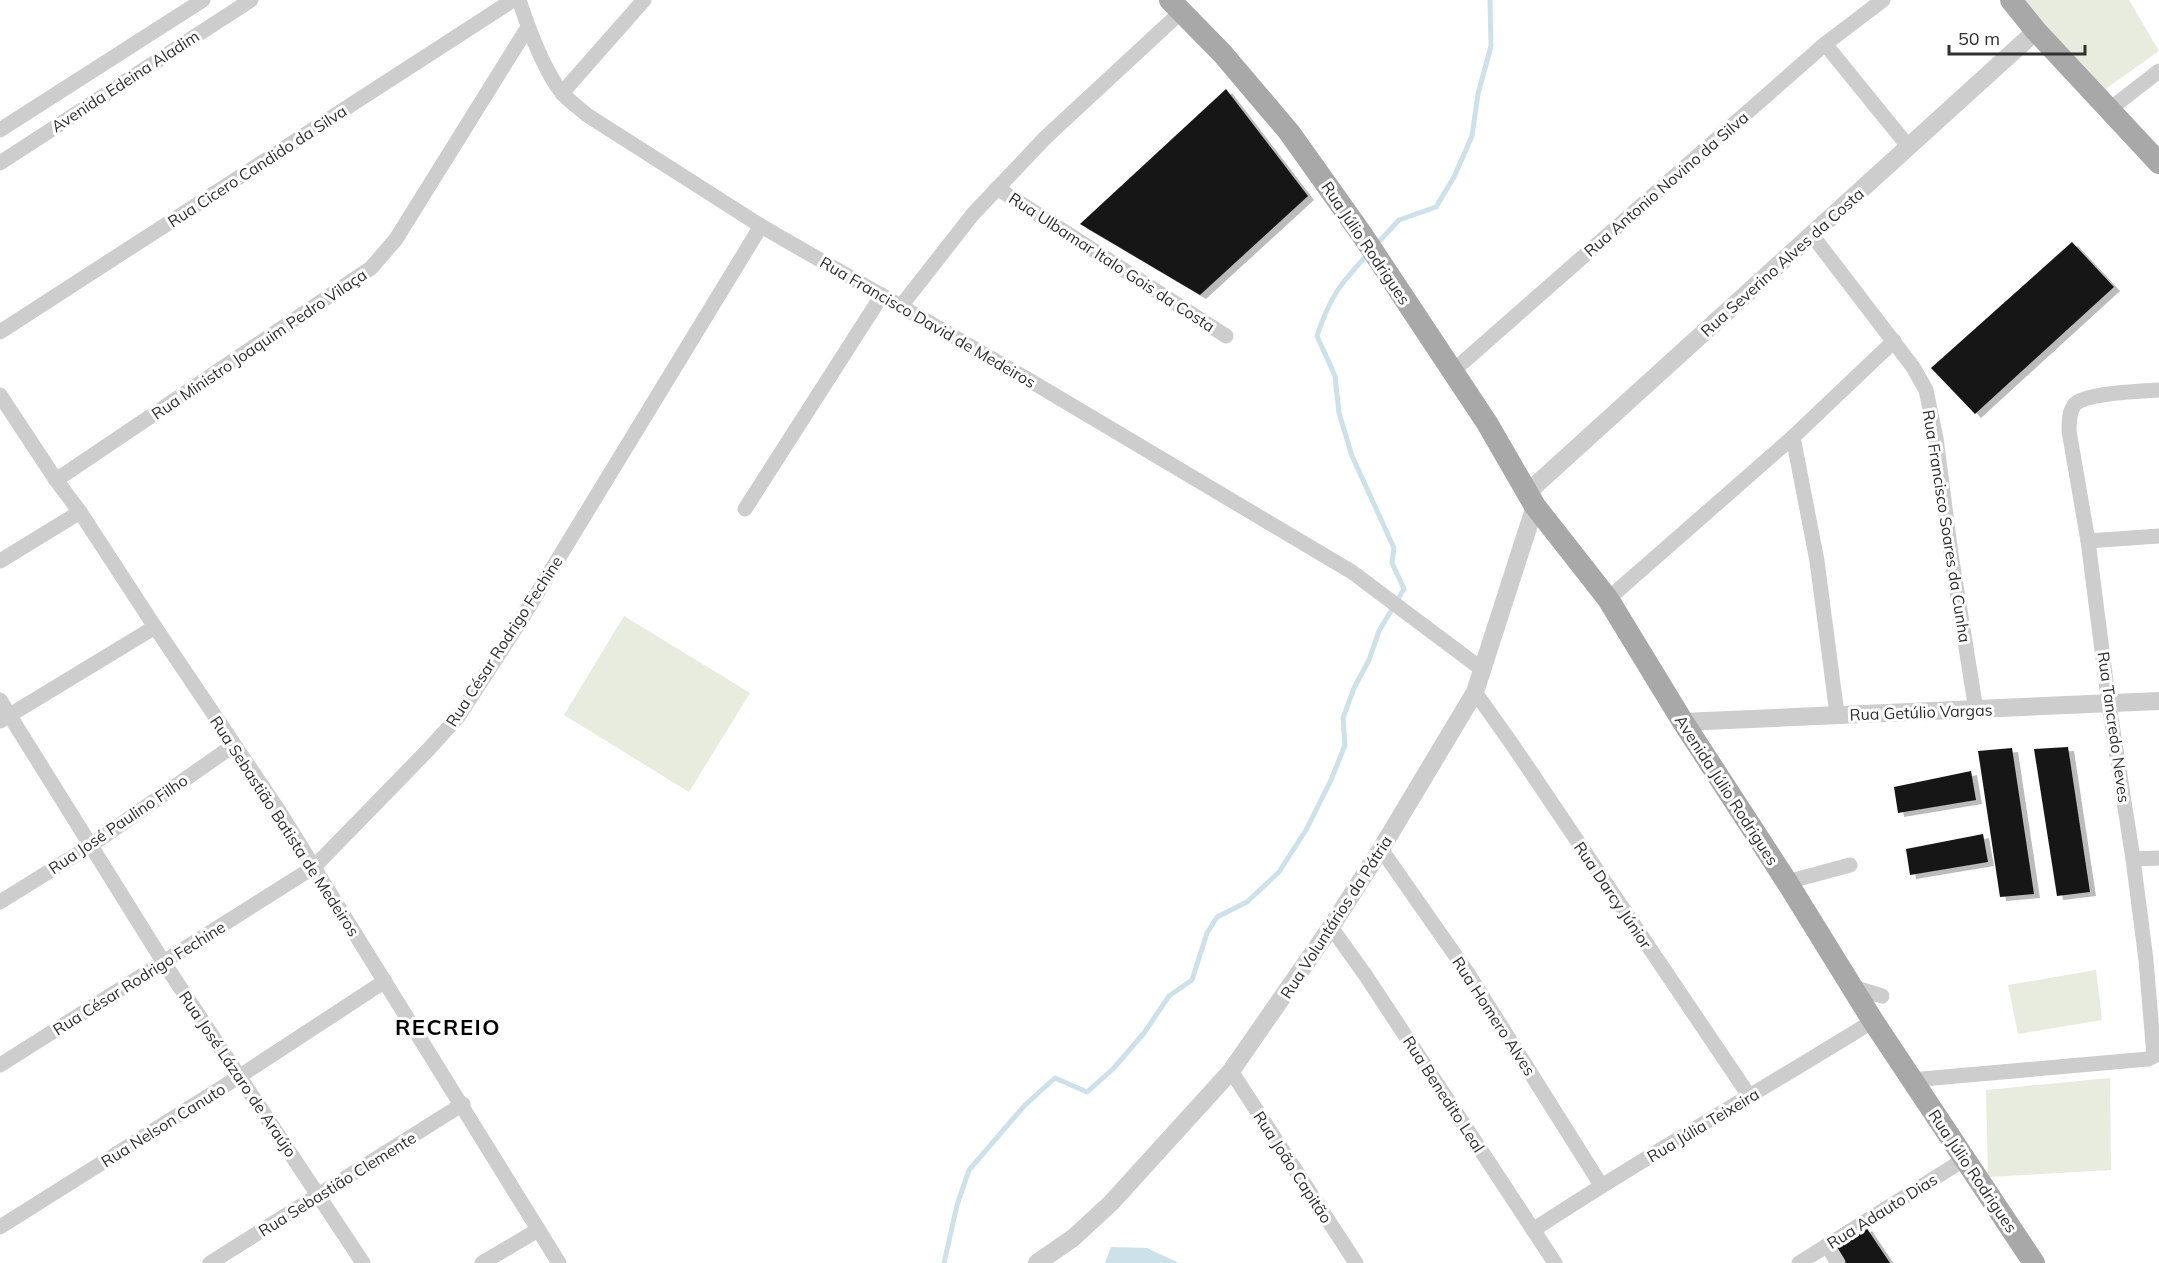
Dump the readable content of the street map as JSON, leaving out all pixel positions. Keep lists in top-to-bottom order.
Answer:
{
  "streets": {
    "main road": ["Rua Júlio Rodrigues", "Avenida Júlio Rodrigues"],
    "street": [
      "Avenida Edeina Aladim",
      "Rua Cicero Candido da Silva",
      "Rua Antonio Novino da Silva",
      "Rua Ulbamar Italo Gois da Costa",
      "Rua Severino Alves da Costa",
      "Rua Francisco David de Medeiros",
      "Rua Ministro Joaquim Pedro Vilaça",
      "Rua Francisco Soares da Cunha",
      "Rua César Rodrigo Fechine",
      "Rua Getúlio Vargas",
      "Rua Tancredo Neves",
      "Rua José Paulino Filho",
      "Rua Sebastião Batista de Medeiros",
      "Rua Darcy Júnior",
      "Rua Voluntários da Pátria",
      "Rua Homero Alves",
      "Rua José Lázaro de Araújo",
      "Rua Benedito Leal",
      "Rua Nelson Canuto",
      "Rua Júlia Teixeira",
      "Rua João Capitão",
      "Rua Sebastião Clemente",
      "Rua Adauto Dias"
    ]
  },
  "crossings": [
    ["Rua Antonio Novino da Silva", "Rua Júlio Rodrigues"],
    ["Rua Júlio Rodrigues", "Rua Severino Alves da Costa"],
    ["Rua Júlio Rodrigues", "Rua Tancredo Neves"],
    ["Rua Júlio Rodrigues", "Avenida Júlio Rodrigues"],
    ["Rua Júlio Rodrigues", "Rua Voluntários da Pátria"],
    ["Rua Júlio Rodrigues", "Rua Adauto Dias"],
    ["Rua Severino Alves da Costa", "Rua Francisco Soares da Cunha"],
    ["Rua Severino Alves da Costa", "Avenida Júlio Rodrigues"],
    ["Rua Severino Alves da Costa", "Rua Voluntários da Pátria"],
    ["Rua Francisco David de Medeiros", "Rua Ministro Joaquim Pedro Vilaça"],
    ["Rua Francisco David de Medeiros", "Rua César Rodrigo Fechine"],
    ["Rua Francisco David de Medeiros", "Rua Voluntários da Pátria"],
    ["Rua Ministro Joaquim Pedro Vilaça", "Rua Sebastião Batista de Medeiros"],
    ["Rua Francisco Soares da Cunha", "Rua Getúlio Vargas"],
    ["Rua César Rodrigo Fechine", "Rua Sebastião Batista de Medeiros"],
    ["Rua César Rodrigo Fechine", "Rua José Lázaro de Araújo"],
    ["Rua Getúlio Vargas", "Rua Tancredo Neves"],
    ["Rua Getúlio Vargas", "Avenida Júlio Rodrigues"],
    ["Rua Tancredo Neves", "Avenida Júlio Rodrigues"],
    ["Avenida Júlio Rodrigues", "Rua Voluntários da Pátria"],
    ["Avenida Júlio Rodrigues", "Rua Júlia Teixeira"],
    ["Rua José Paulino Filho", "Rua Sebastião Batista de Medeiros"],
    ["Rua José Paulino Filho", "Rua José Lázaro de Araújo"],
    ["Rua Sebastião Batista de Medeiros", "Rua Nelson Canuto"],
    ["Rua Sebastião Batista de Medeiros", "Rua Sebastião Clemente"],
    ["Rua Darcy Júnior", "Rua Voluntários da Pátria"],
    ["Rua Darcy Júnior", "Rua Júlia Teixeira"],
    ["Rua Voluntários da Pátria", "Rua Homero Alves"],
    ["Rua Voluntários da Pátria", "Rua Benedito Leal"],
    ["Rua Voluntários da Pátria", "Rua João Capitão"],
    ["Rua Homero Alves", "Rua Júlia Teixeira"],
    ["Rua José Lázaro de Araújo", "Rua Nelson Canuto"],
    ["Rua José Lázaro de Araújo", "Rua Sebastião Clemente"],
    ["Rua Benedito Leal", "Rua Júlia Teixeira"]
  ],
  "districts": ["RECREIO"],
  "scale_bar": "50 m"
}
